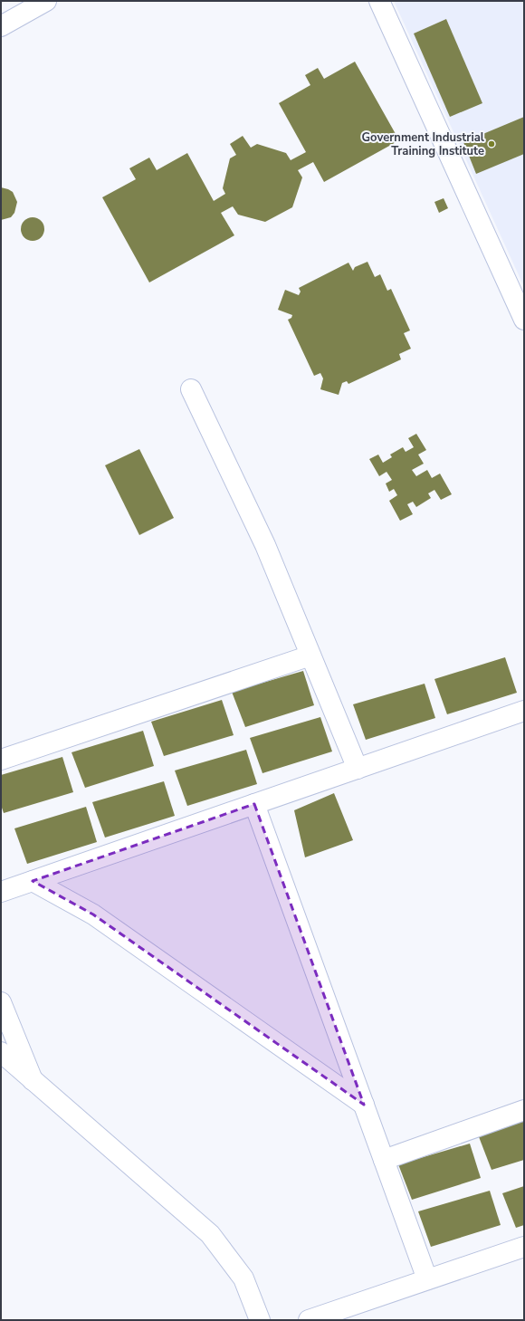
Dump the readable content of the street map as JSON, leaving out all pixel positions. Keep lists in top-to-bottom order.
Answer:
{
  "places": ["Government Industrial Training Institute"]
}
